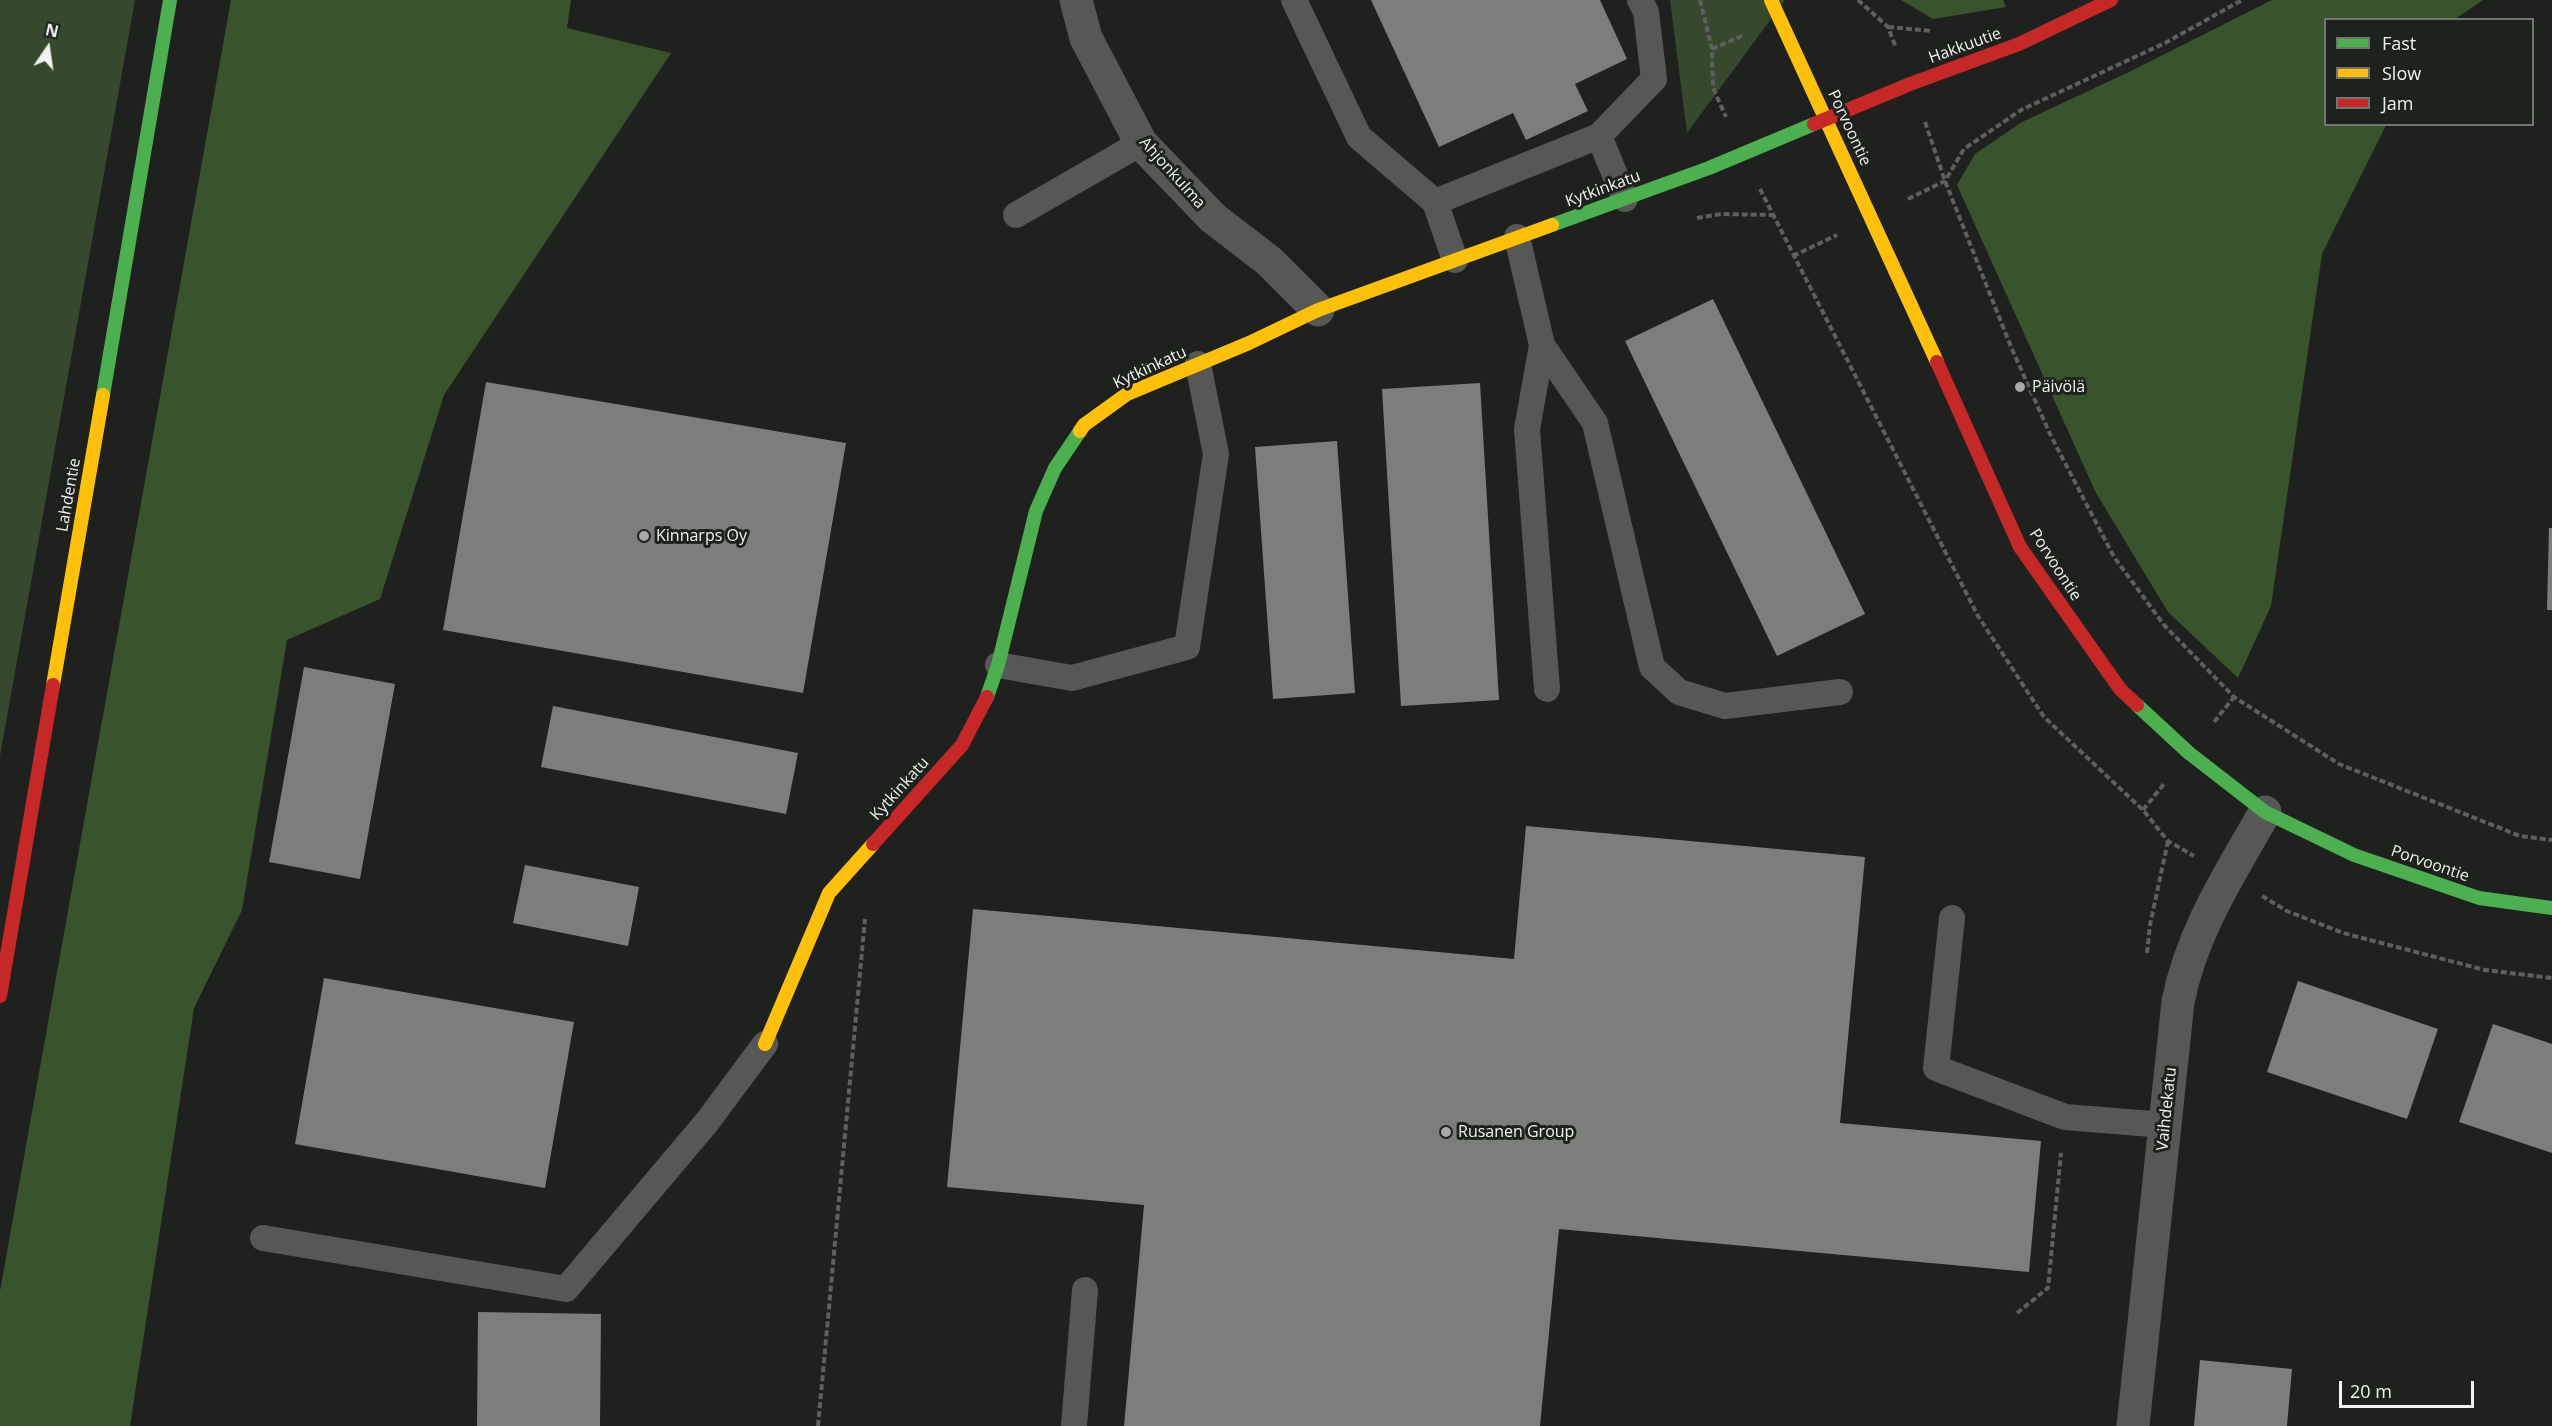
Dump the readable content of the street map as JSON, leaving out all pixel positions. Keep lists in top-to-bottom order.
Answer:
{
  "streets": {
    "street": [
      "Hakkuutie",
      "Porvoontie",
      "Ahjonkulma",
      "Kytkinkatu",
      "Lahdentie",
      "Vaihdekatu"
    ]
  },
  "crossings": [
    ["Hakkuutie", "Porvoontie"],
    ["Hakkuutie", "Kytkinkatu"],
    ["Porvoontie", "Kytkinkatu"],
    ["Porvoontie", "Vaihdekatu"],
    ["Ahjonkulma", "Kytkinkatu"]
  ],
  "places": ["Päivölä", "Kinnarps Oy", "Rusanen Group"],
  "legend": ["Fast", "Slow", "Jam"],
  "scale_bar": "20 m",
  "north": "top"
}
